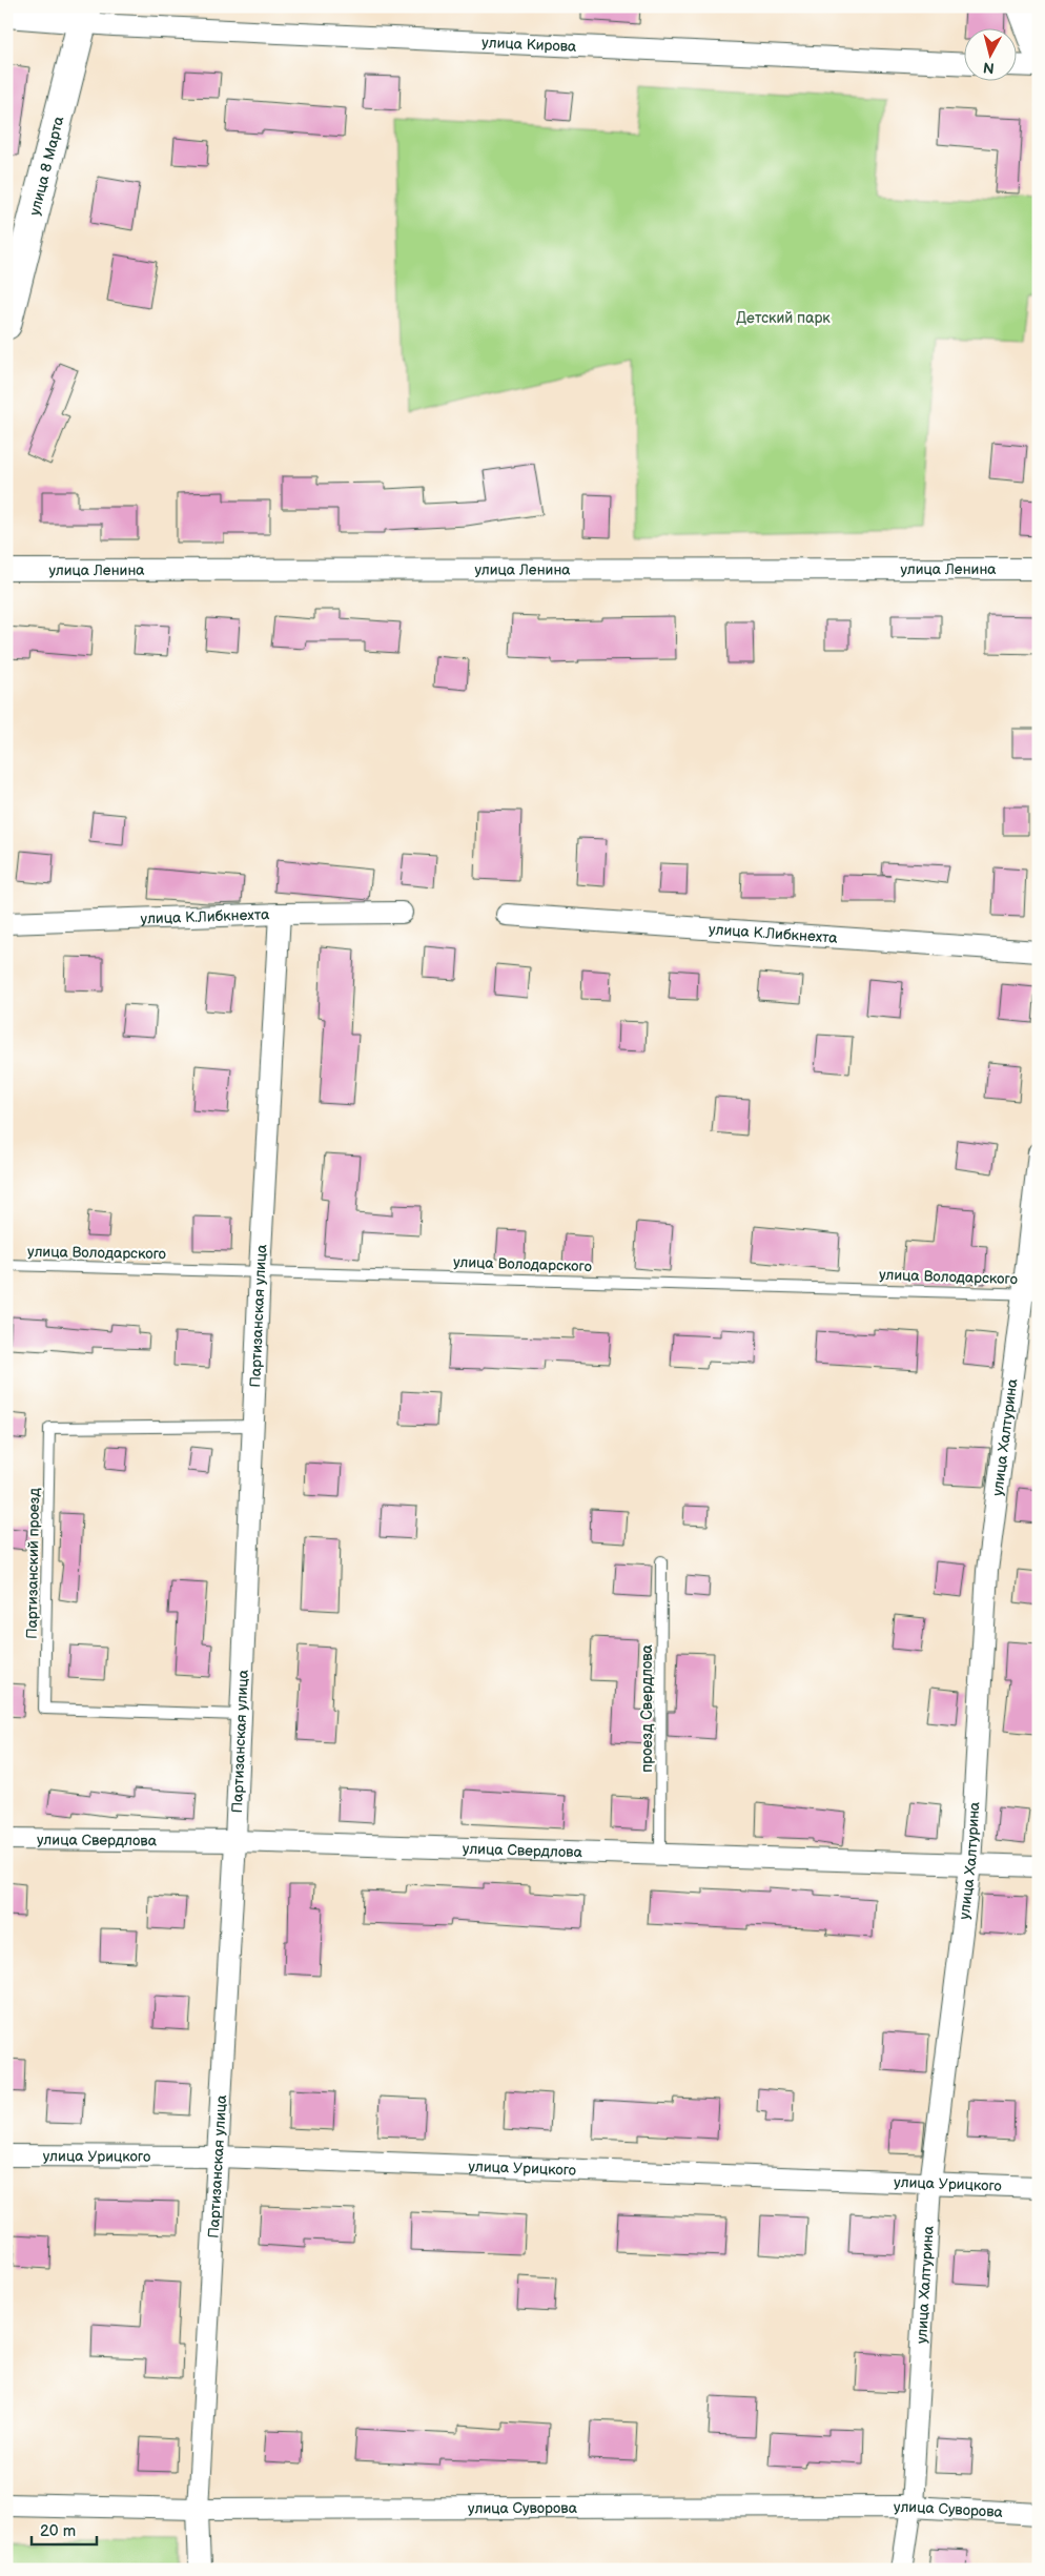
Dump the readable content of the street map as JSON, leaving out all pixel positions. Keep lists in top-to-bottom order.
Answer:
{
  "streets": {
    "main road": ["улица 8 Марта"],
    "street": [
      "улица Кирова",
      "улица Ленина",
      "улица К.Либкнехта",
      "Партизанская улица",
      "улица Халтурина",
      "улица Свердлова",
      "улица Урицкого",
      "улица Суворова"
    ],
    "lane": ["улица Володарского", "Партизанский проезд", "проезд Свердлова"]
  },
  "crossings": [
    ["улица Кирова", "улица 8 Марта"],
    ["улица К.Либкнехта", "Партизанская улица"],
    ["улица Володарского", "Партизанская улица"],
    ["улица Володарского", "улица Халтурина"],
    ["Партизанская улица", "Партизанский проезд"],
    ["Партизанская улица", "улица Свердлова"],
    ["Партизанская улица", "улица Урицкого"],
    ["Партизанская улица", "улица Суворова"],
    ["улица Халтурина", "улица Свердлова"],
    ["улица Халтурина", "улица Урицкого"],
    ["улица Халтурина", "улица Суворова"],
    ["проезд Свердлова", "улица Свердлова"]
  ],
  "parks": ["Детский парк"],
  "scale_bar": "20 m",
  "north": "bottom"
}
